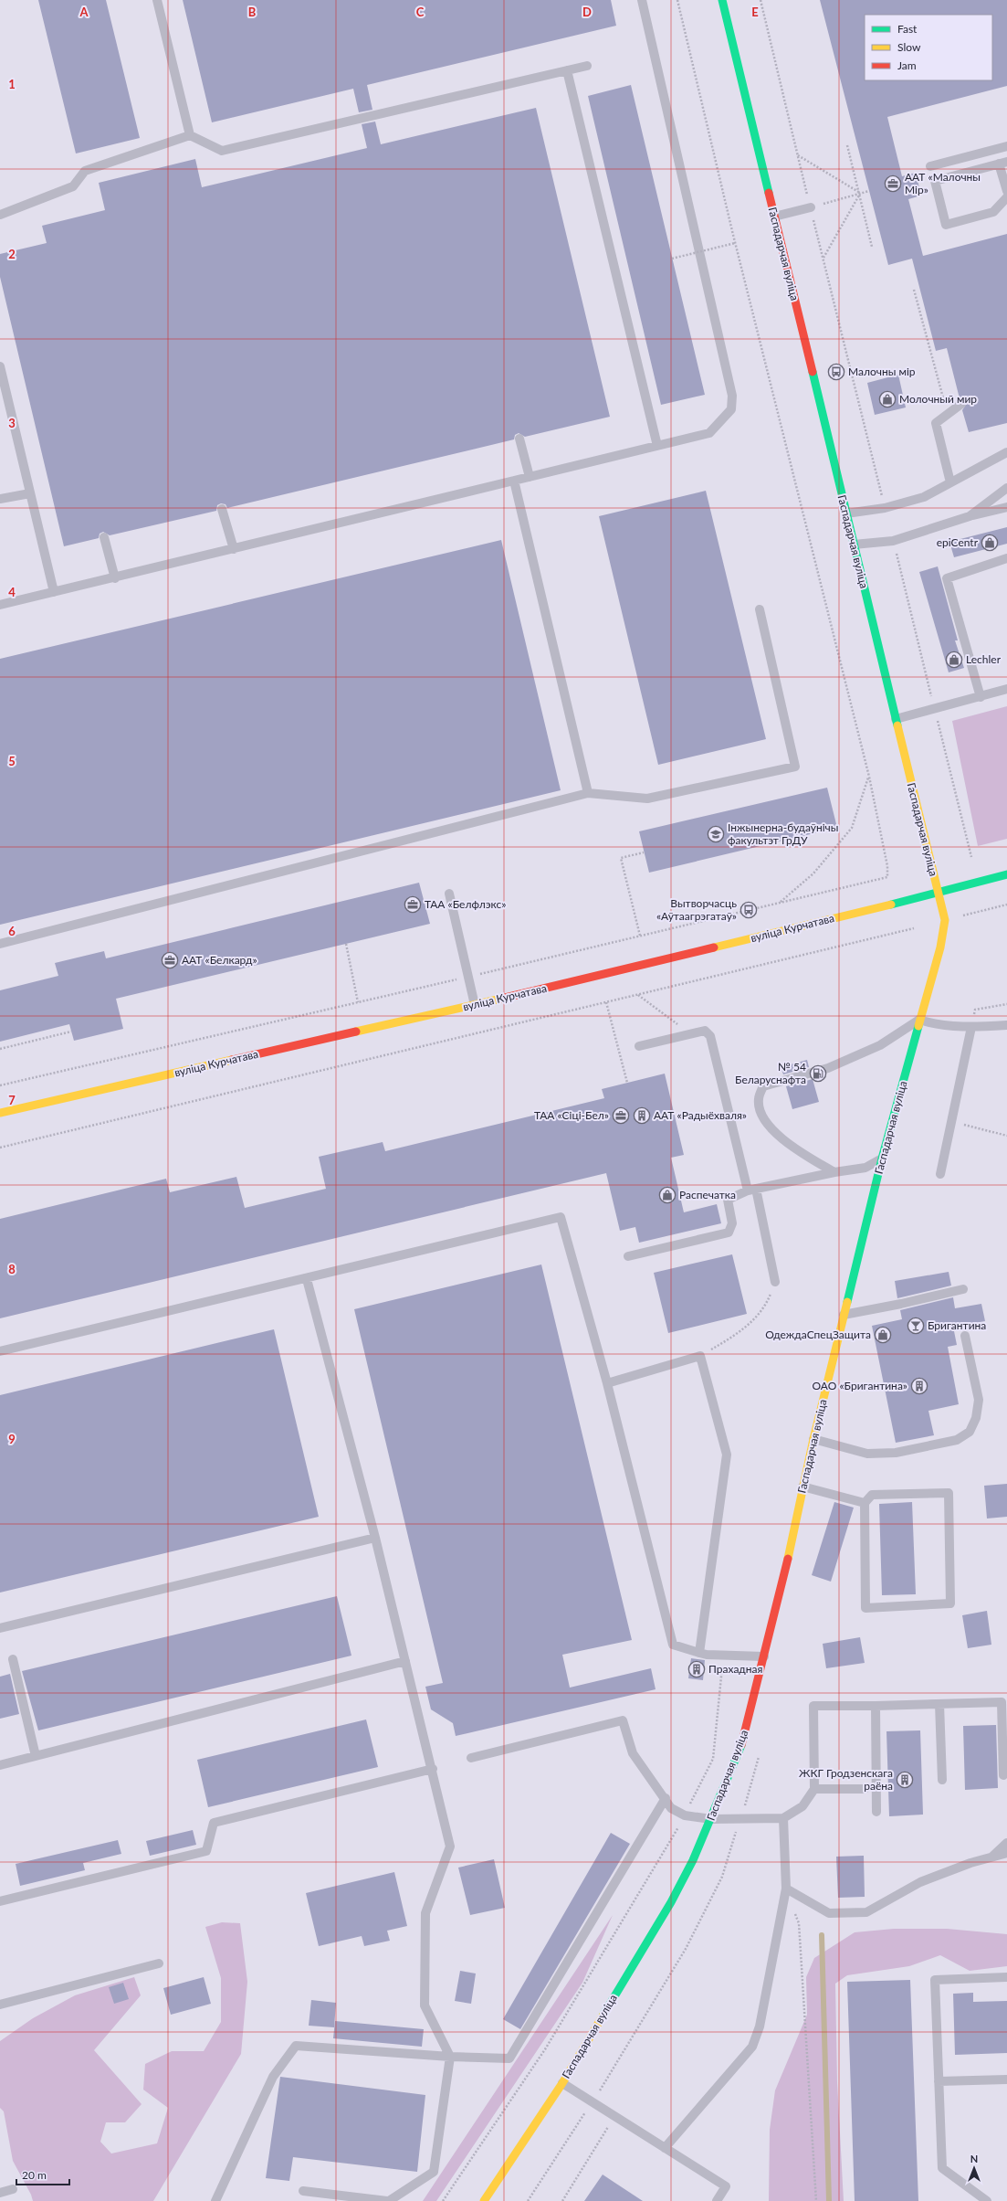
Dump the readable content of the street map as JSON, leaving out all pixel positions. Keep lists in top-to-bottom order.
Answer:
{
  "streets": {
    "street": ["Гаспадарчая вуліца", "вуліца Курчатава"]
  },
  "crossings": [
    ["Гаспадарчая вуліца", "вуліца Курчатава"]
  ],
  "places": {
    "office": [
      "ААТ «Малочны Мір»",
      "ТАА «Белфлэкс»",
      "ААТ «Белкард»",
      "ТАА «Сіці-Бел»"
    ],
    "bus stop": ["Малочны мір", "Вытворчасць «Аўтаагрэгатаў»"],
    "shop": [
      "Молочный мир",
      "epiCentr",
      "Lechler",
      "Распечатка",
      "ОдеждаСпецЗащита"
    ],
    "school or university": ["Інжынерна-будаўнічы факультэт ГрДУ"],
    "fuel station": ["№ 54 Беларуснафта"],
    "building": [
      "ААТ «Радыёхваля»",
      "ОАО «Бригантина»",
      "Прахадная",
      "ЖКГ Гродзенскага раёна"
    ],
    "bar": ["Бригантина"]
  },
  "legend": ["Fast", "Slow", "Jam"],
  "scale_bar": "20 m",
  "north": "top",
  "grid": {
    "columns": [
      "A",
      "B",
      "C",
      "D",
      "E"
    ],
    "rows": [
      "1",
      "2",
      "3",
      "4",
      "5",
      "6",
      "7",
      "8",
      "9"
    ]
  }
}
